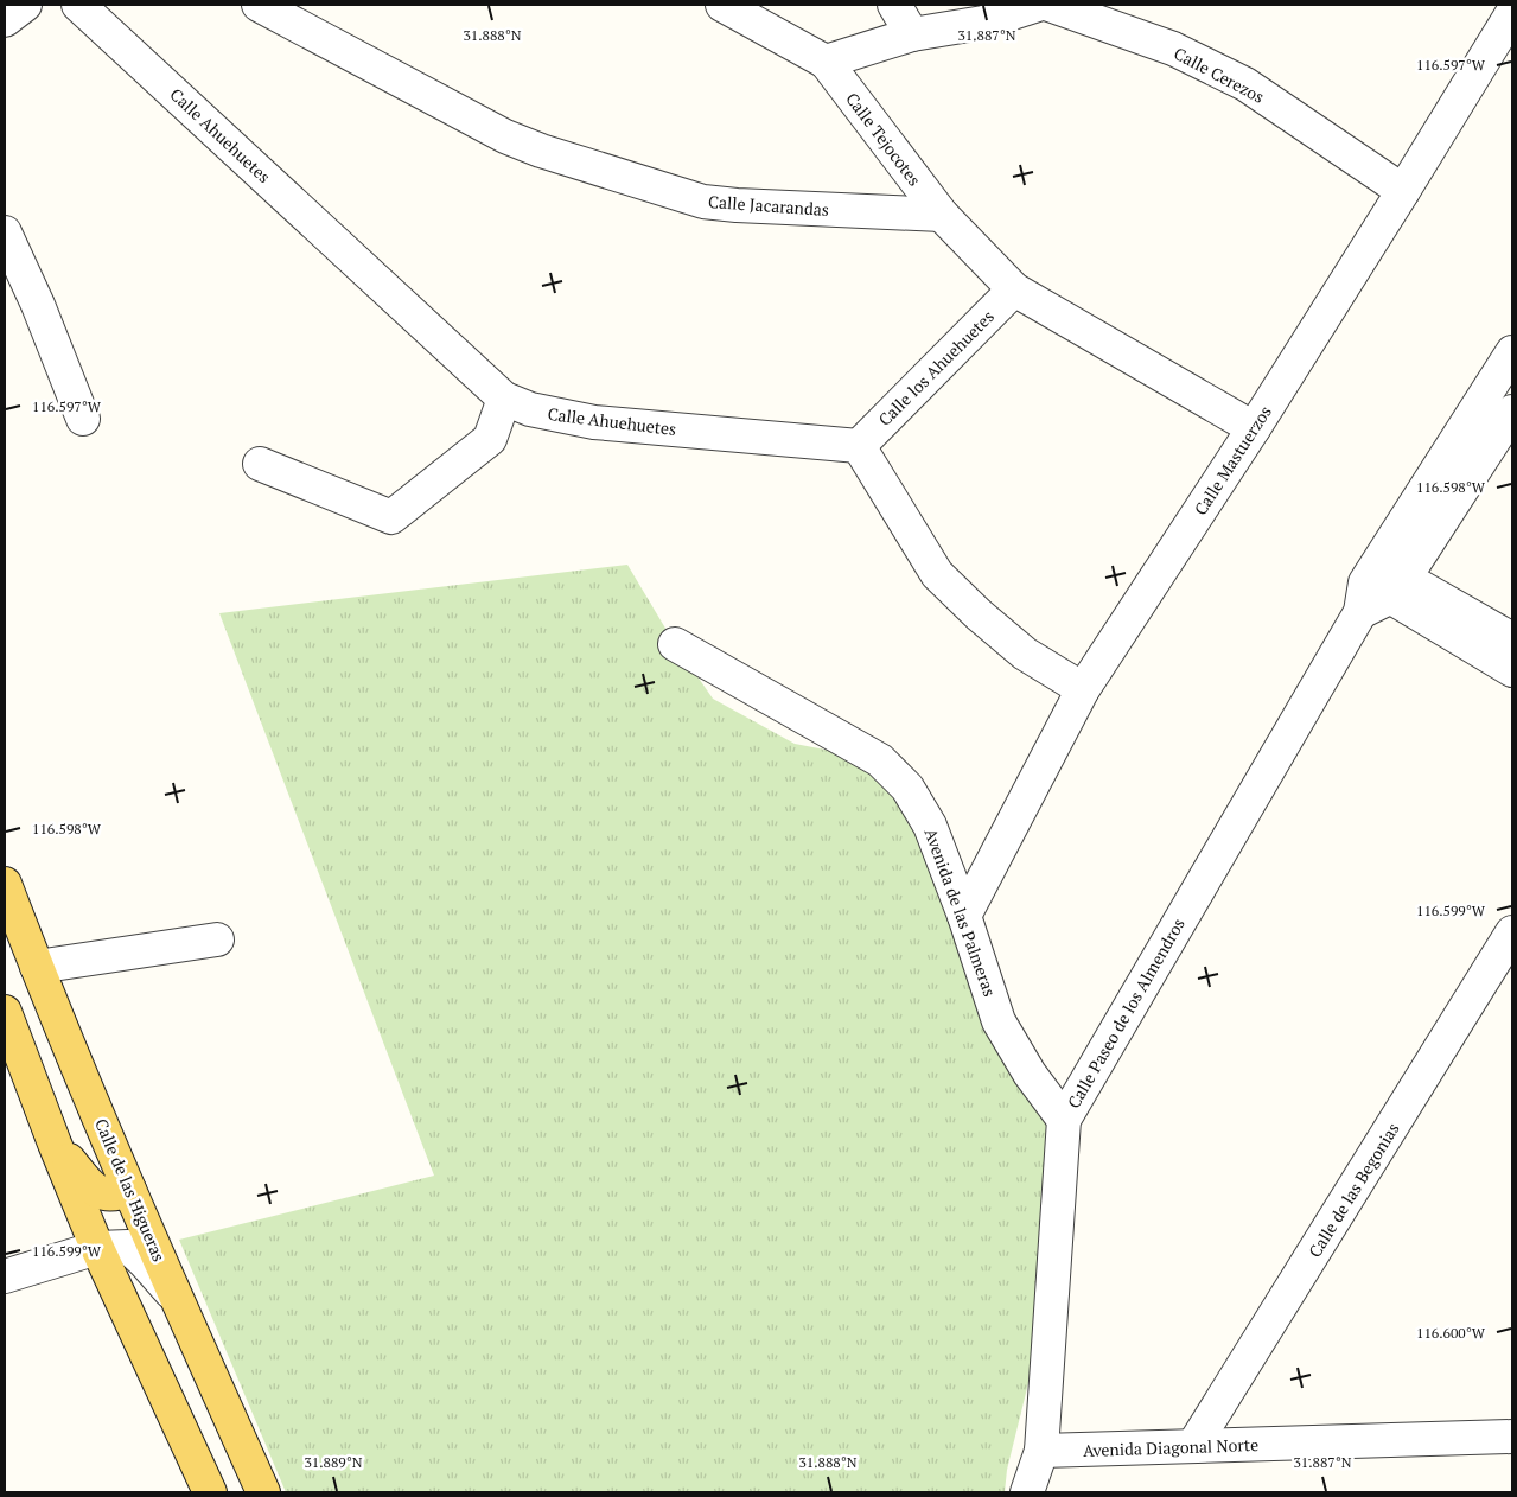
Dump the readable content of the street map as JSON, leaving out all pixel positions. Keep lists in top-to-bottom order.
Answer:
{
  "streets": {
    "main road": ["Calle de las Higueras"],
    "street": [
      "Calle Cerezos",
      "Calle Ahuehuetes",
      "Calle Tejocotes",
      "Calle Jacarandas",
      "Calle los Ahuehuetes",
      "Calle Mastuerzos",
      "Avenida de las Palmeras",
      "Calle Paseo de los Almendros",
      "Calle de las Begonias",
      "Avenida Diagonal Norte"
    ]
  },
  "crossings": [
    ["Calle Cerezos", "Calle Mastuerzos"],
    ["Calle Ahuehuetes", "Calle los Ahuehuetes"],
    ["Calle Tejocotes", "Calle Jacarandas"],
    ["Calle Mastuerzos", "Avenida de las Palmeras"],
    ["Avenida de las Palmeras", "Calle Paseo de los Almendros"],
    ["Calle Paseo de los Almendros", "Avenida Diagonal Norte"],
    ["Calle de las Begonias", "Avenida Diagonal Norte"]
  ],
  "coordinates": [
    "31.888°N",
    "31.887°N",
    "116.597°W",
    "116.598°W",
    "116.599°W",
    "116.600°W",
    "31.889°N"
  ]
}
